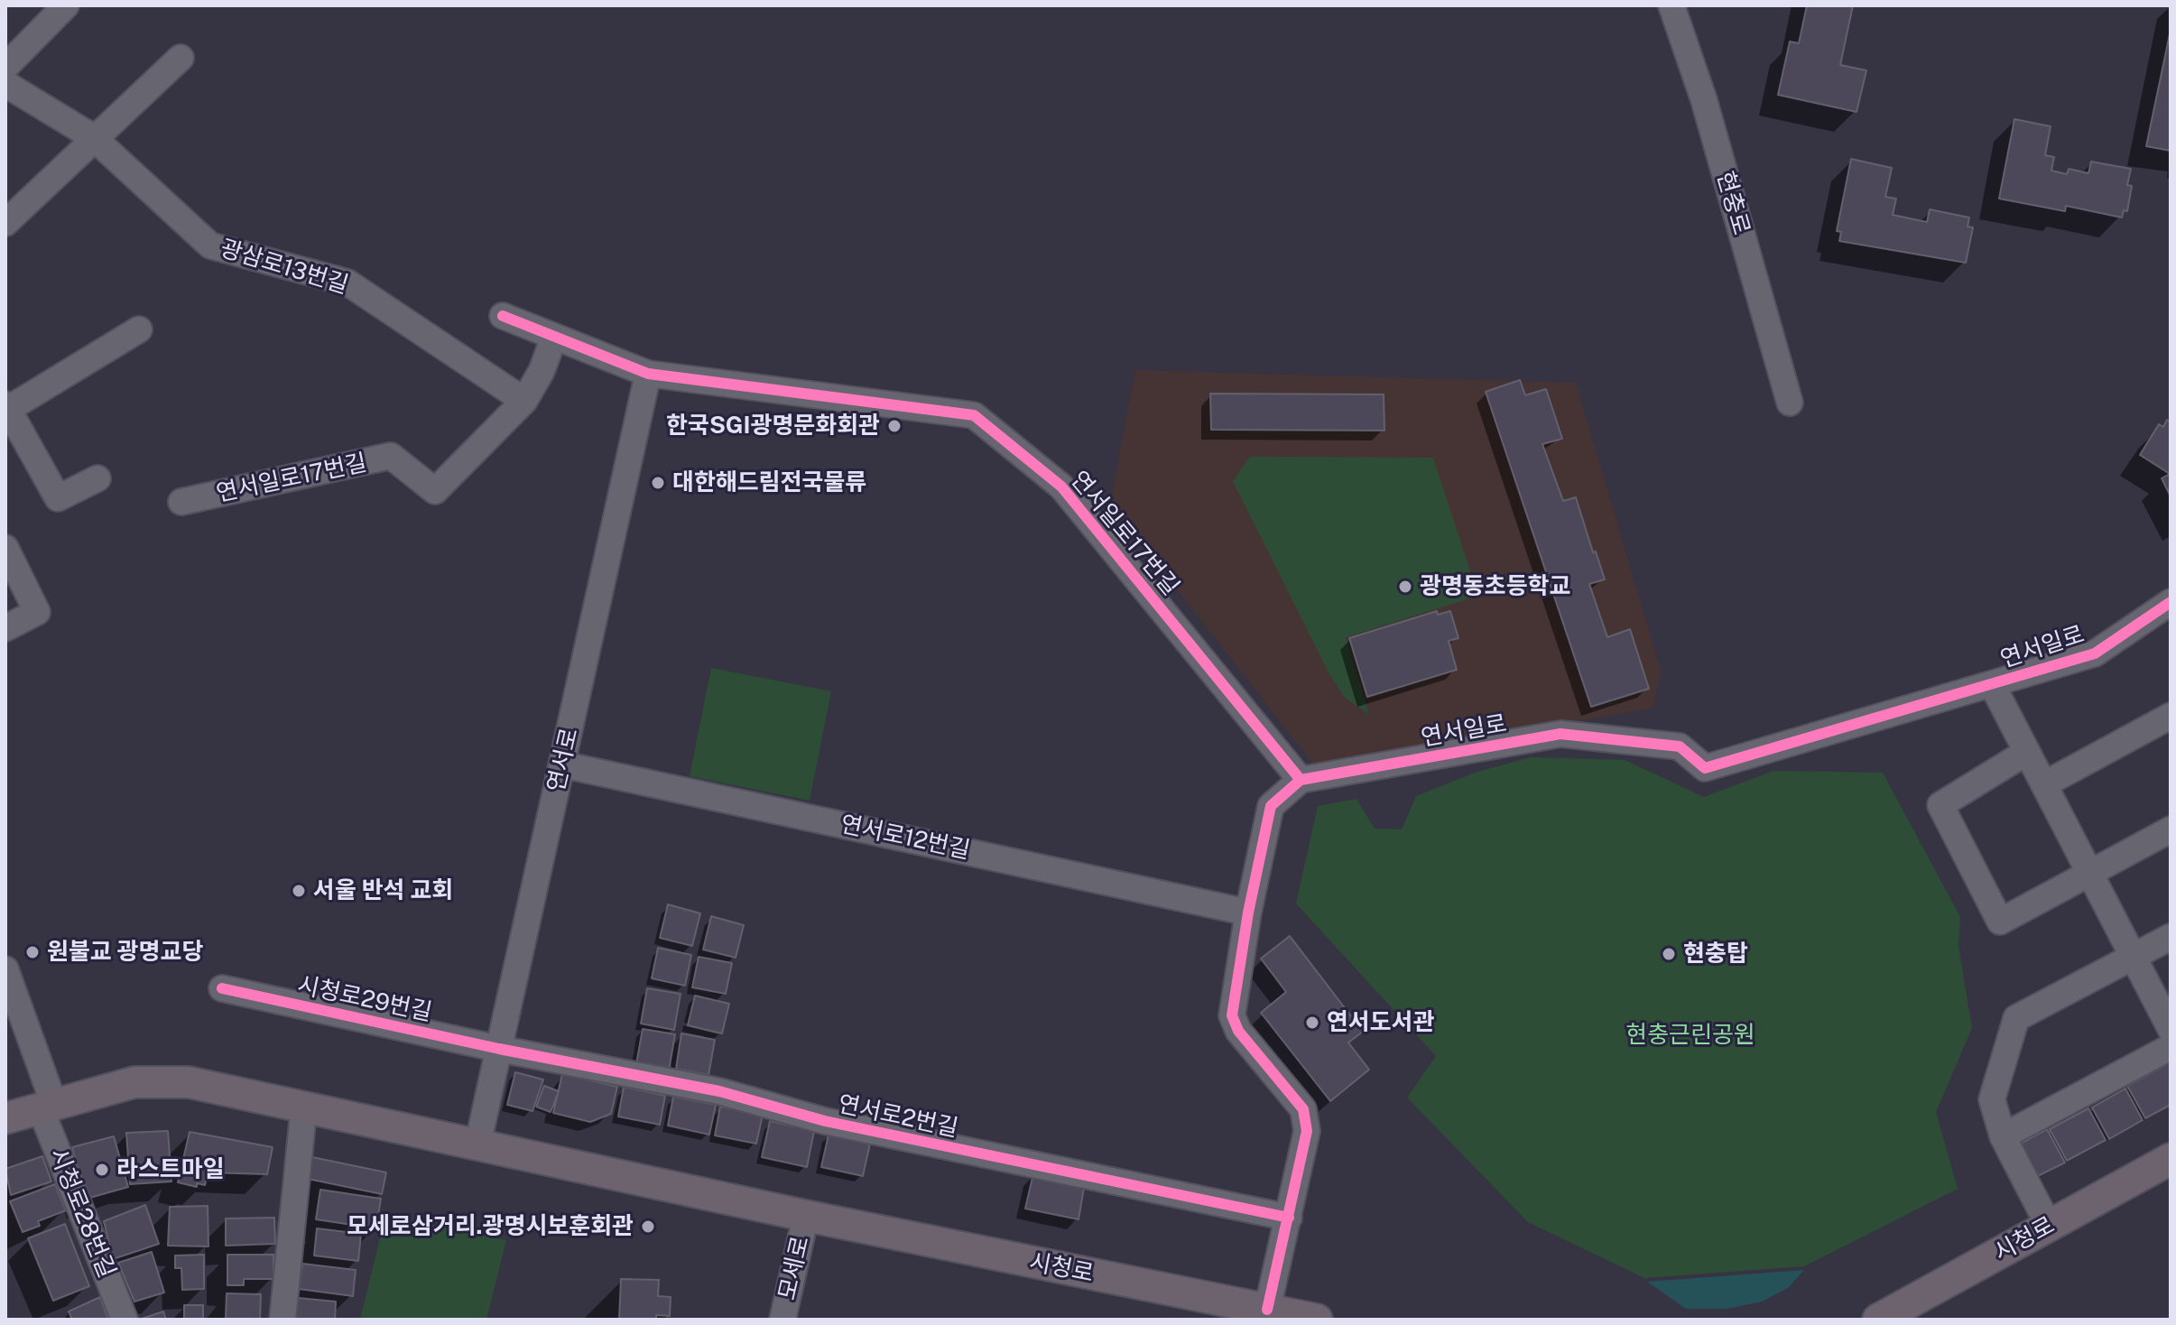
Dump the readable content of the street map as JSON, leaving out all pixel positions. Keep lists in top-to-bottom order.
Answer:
{
  "streets": {
    "main road": ["시청로"],
    "street": [
      "현충로",
      "광삼로13번길",
      "연서일로17번길",
      "연서일로",
      "연서로",
      "연서로12번길",
      "시청로29번길",
      "연서로2번길",
      "시청로28번길",
      "모세로"
    ]
  },
  "crossings": [
    ["광삼로13번길", "연서일로17번길"],
    ["연서일로17번길", "연서일로"],
    ["연서일로17번길", "연서로"],
    ["연서로", "연서로12번길"],
    ["연서로", "시청로29번길"],
    ["연서로", "연서로2번길"],
    ["연서로", "시청로"],
    ["시청로29번길", "연서로2번길"],
    ["시청로28번길", "시청로"],
    ["시청로", "모세로"]
  ],
  "parks": ["현충근린공원"],
  "places": [
    "한국SGI광명문화회관",
    "대한해드림전국물류",
    "광명동초등학교",
    "서울 반석 교회",
    "원불교 광명교당",
    "현충탑",
    "연서도서관",
    "라스트마일",
    "모세로삼거리.광명시보훈회관"
  ]
}
